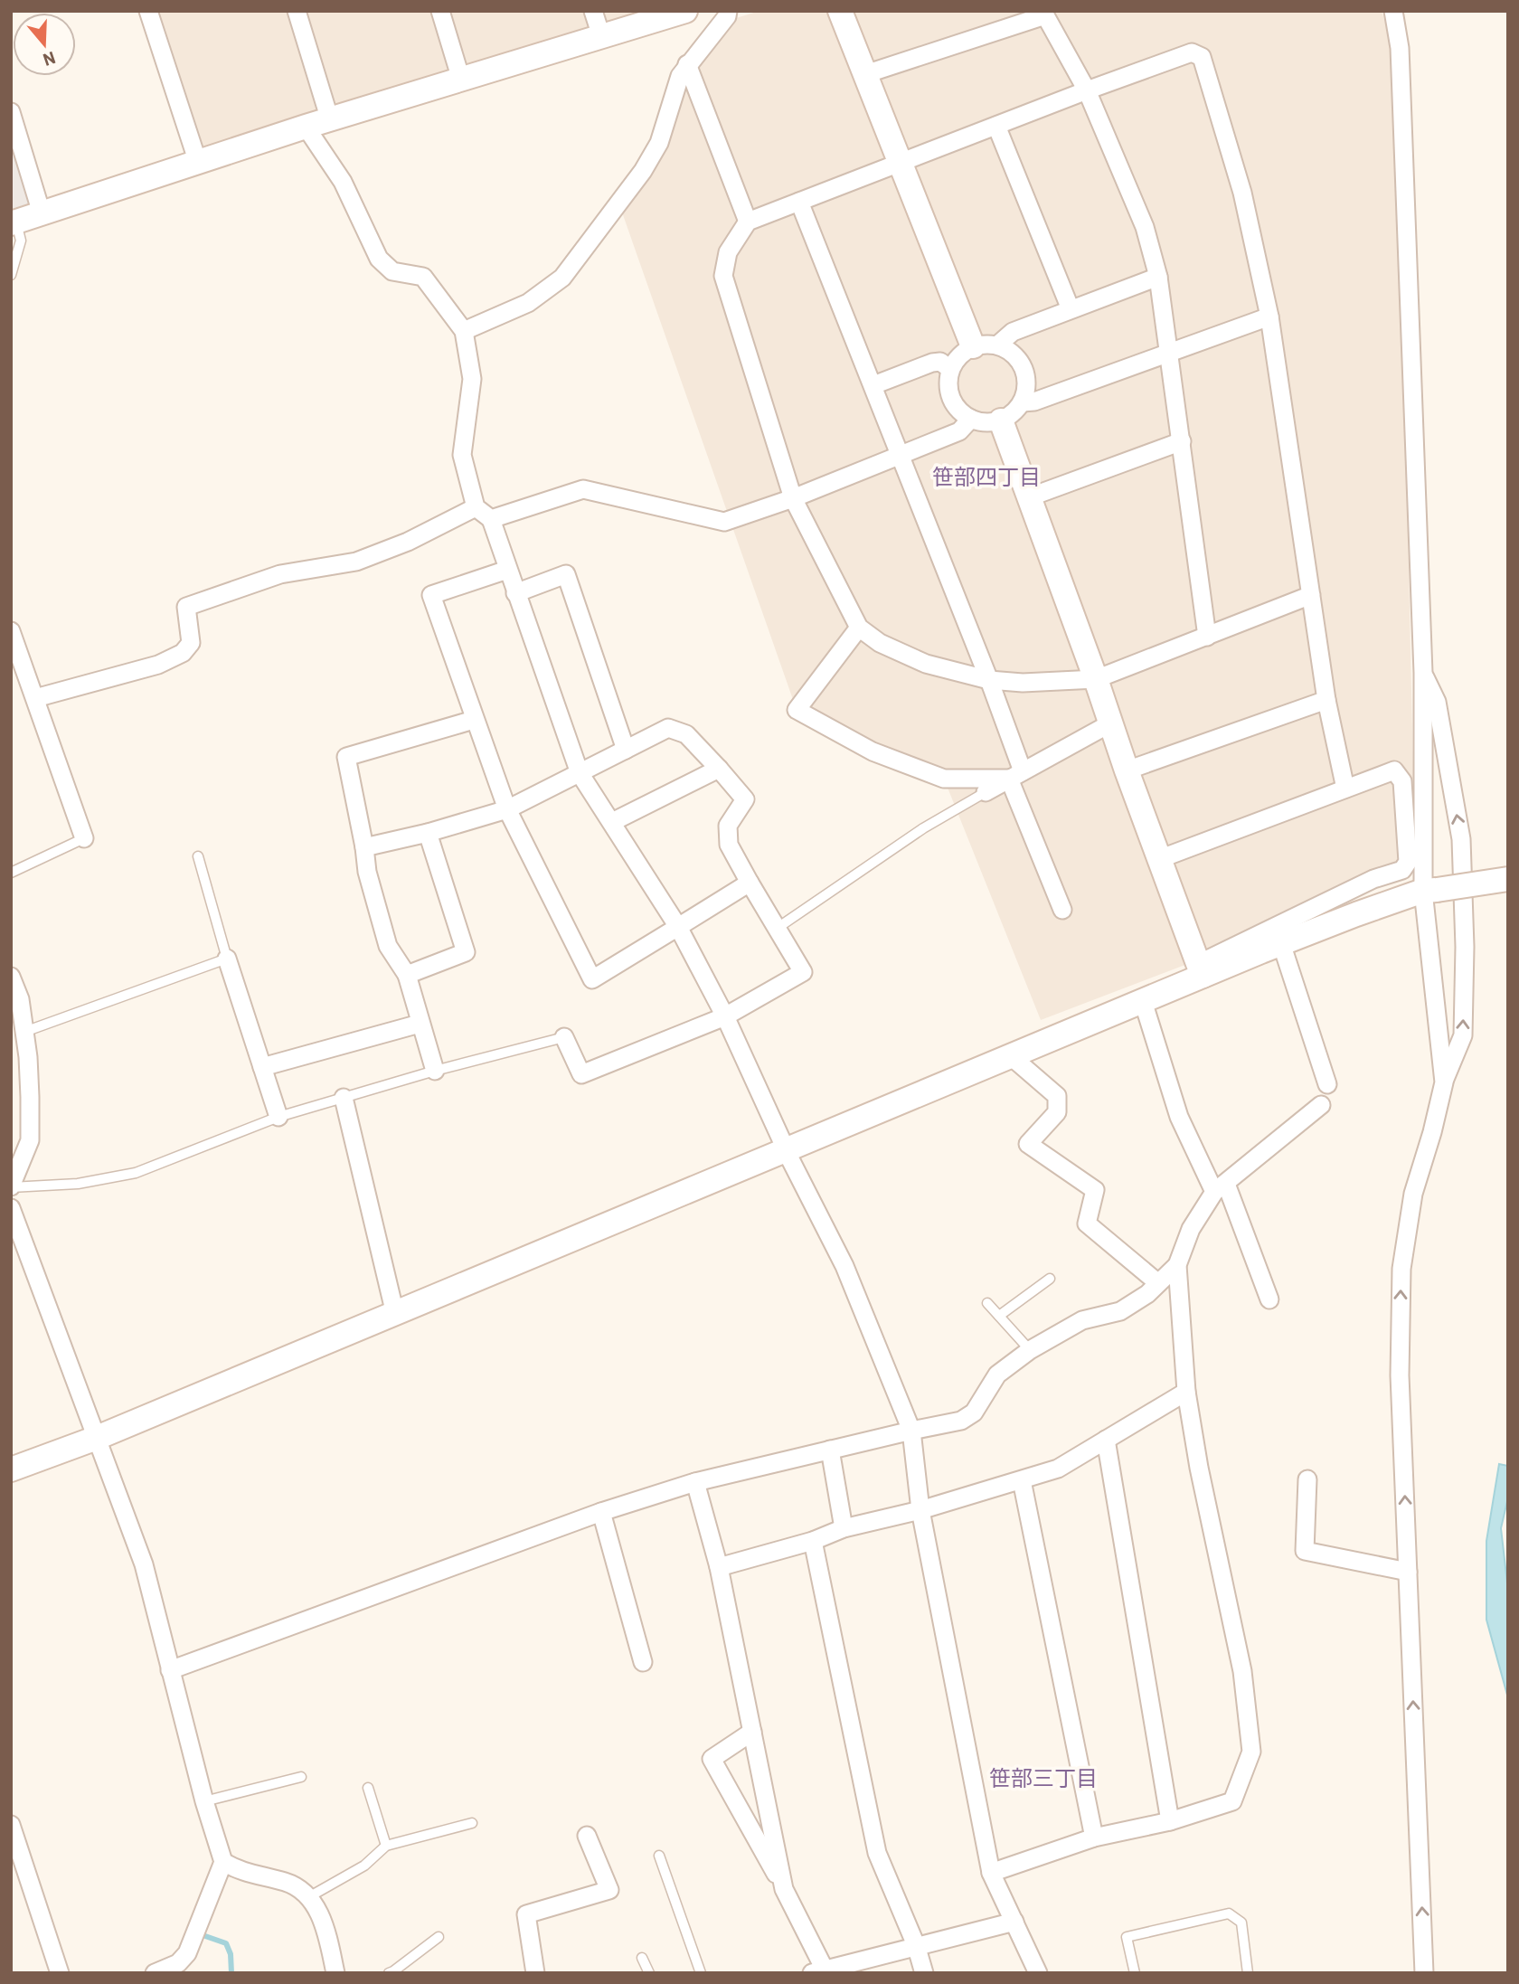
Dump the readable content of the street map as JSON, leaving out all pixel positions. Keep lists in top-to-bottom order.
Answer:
{
  "districts": ["笹部四丁目", "笹部三丁目"],
  "north": "bottom"
}
